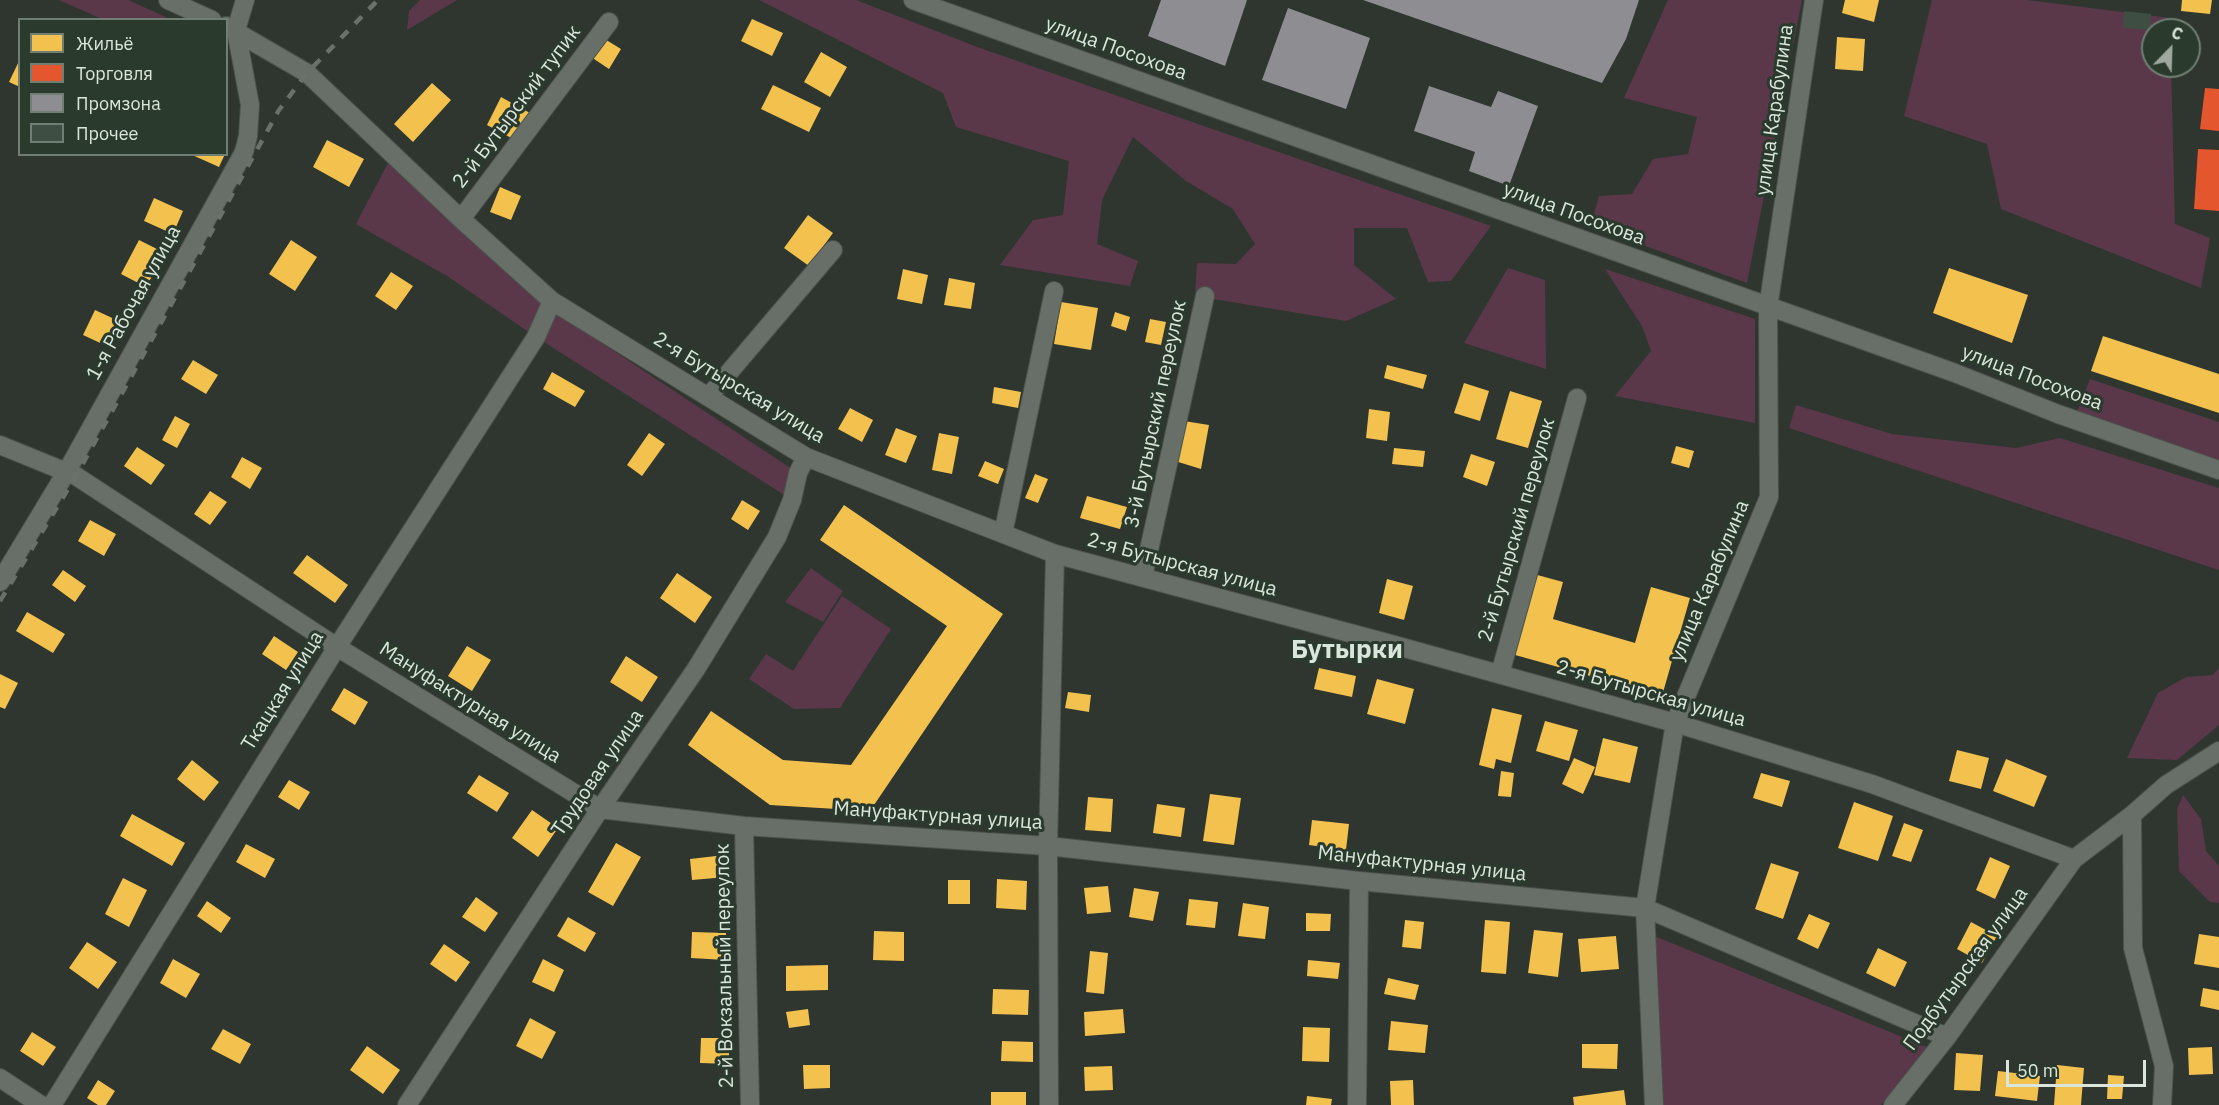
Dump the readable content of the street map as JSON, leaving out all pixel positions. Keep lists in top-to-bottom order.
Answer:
{
  "streets": {
    "street": [
      "улица Посохова",
      "2-й Бутырский тупик",
      "улица Карабулина",
      "1-я Рабочая улица",
      "2-я Бутырская улица",
      "3-й Бутырский переулок",
      "2-й Бутырский переулок",
      "Ткацкая улица",
      "Мануфактурная улица",
      "Трудовая улица",
      "2-й Вокзальный переулок",
      "Подбутырская улица"
    ]
  },
  "crossings": [
    ["улица Посохова", "улица Карабулина"],
    ["2-й Бутырский тупик", "2-я Бутырская улица"],
    ["улица Карабулина", "2-я Бутырская улица"],
    ["улица Карабулина", "Мануфактурная улица"],
    ["1-я Рабочая улица", "2-я Бутырская улица"],
    ["1-я Рабочая улица", "Мануфактурная улица"],
    ["2-я Бутырская улица", "3-й Бутырский переулок"],
    ["2-я Бутырская улица", "2-й Бутырский переулок"],
    ["2-я Бутырская улица", "Ткацкая улица"],
    ["2-я Бутырская улица", "Трудовая улица"],
    ["2-я Бутырская улица", "Подбутырская улица"],
    ["Ткацкая улица", "Мануфактурная улица"],
    ["Мануфактурная улица", "Трудовая улица"],
    ["Мануфактурная улица", "2-й Вокзальный переулок"],
    ["Мануфактурная улица", "Подбутырская улица"]
  ],
  "districts": ["Бутырки"],
  "legend": [
    "Жильё",
    "Торговля",
    "Промзона",
    "Прочее"
  ],
  "scale_bar": "50 m",
  "north": "top right"
}
